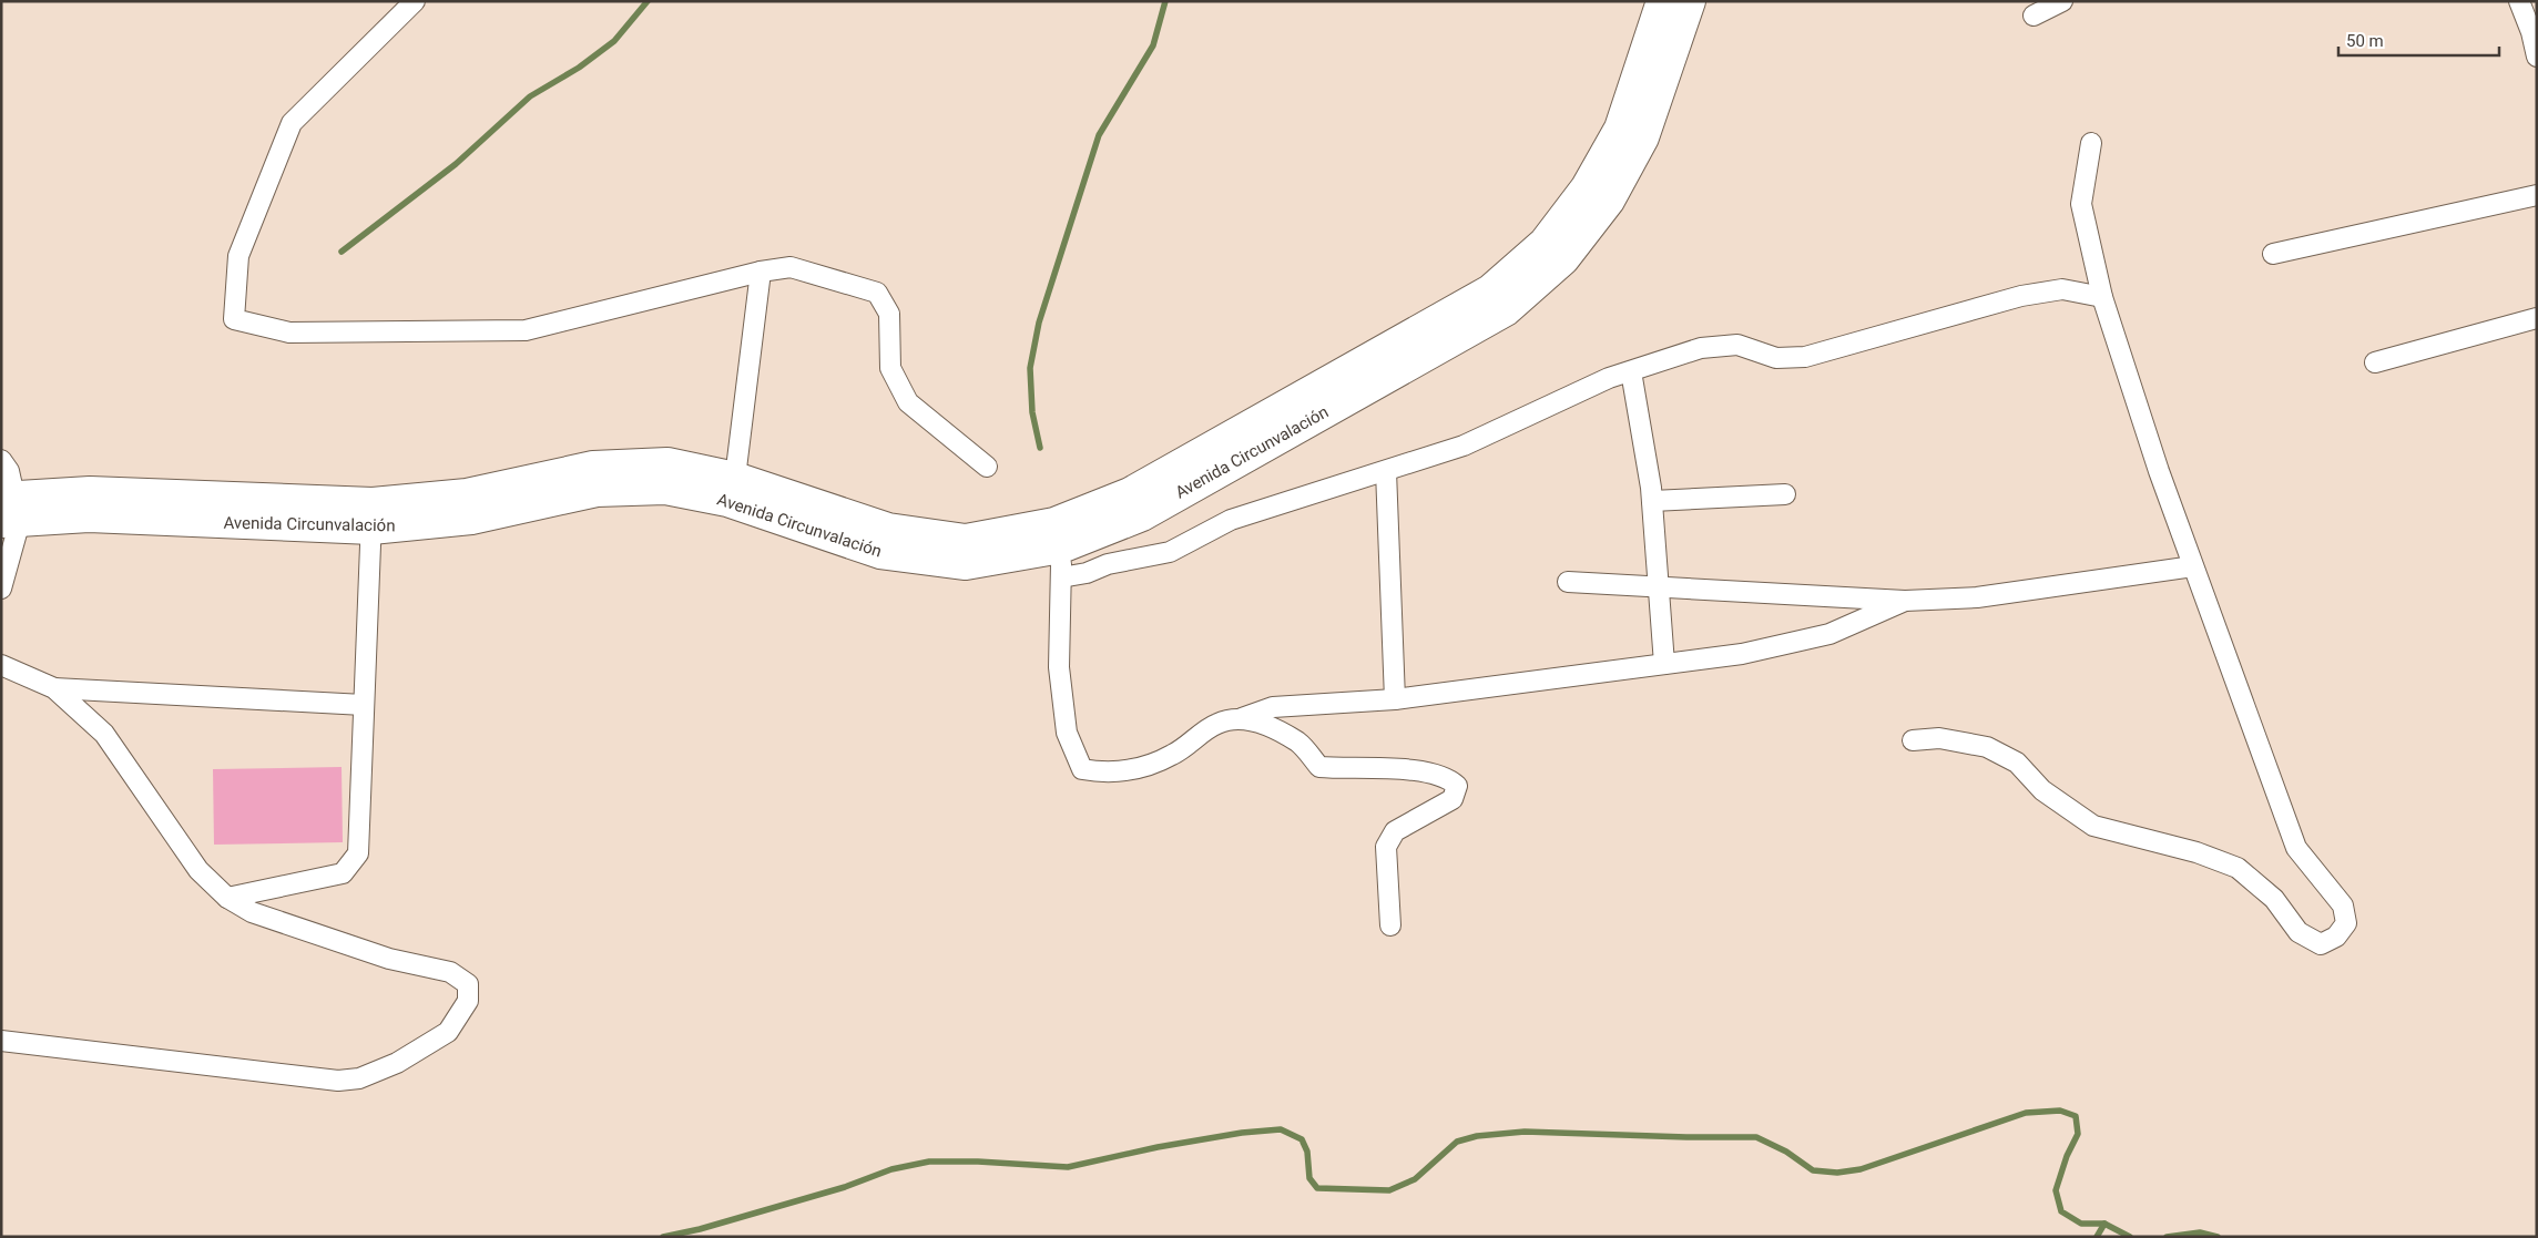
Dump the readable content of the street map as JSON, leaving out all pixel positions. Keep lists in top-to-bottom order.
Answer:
{
  "streets": {
    "main road": ["Avenida Circunvalación"]
  },
  "scale_bar": "50 m"
}
